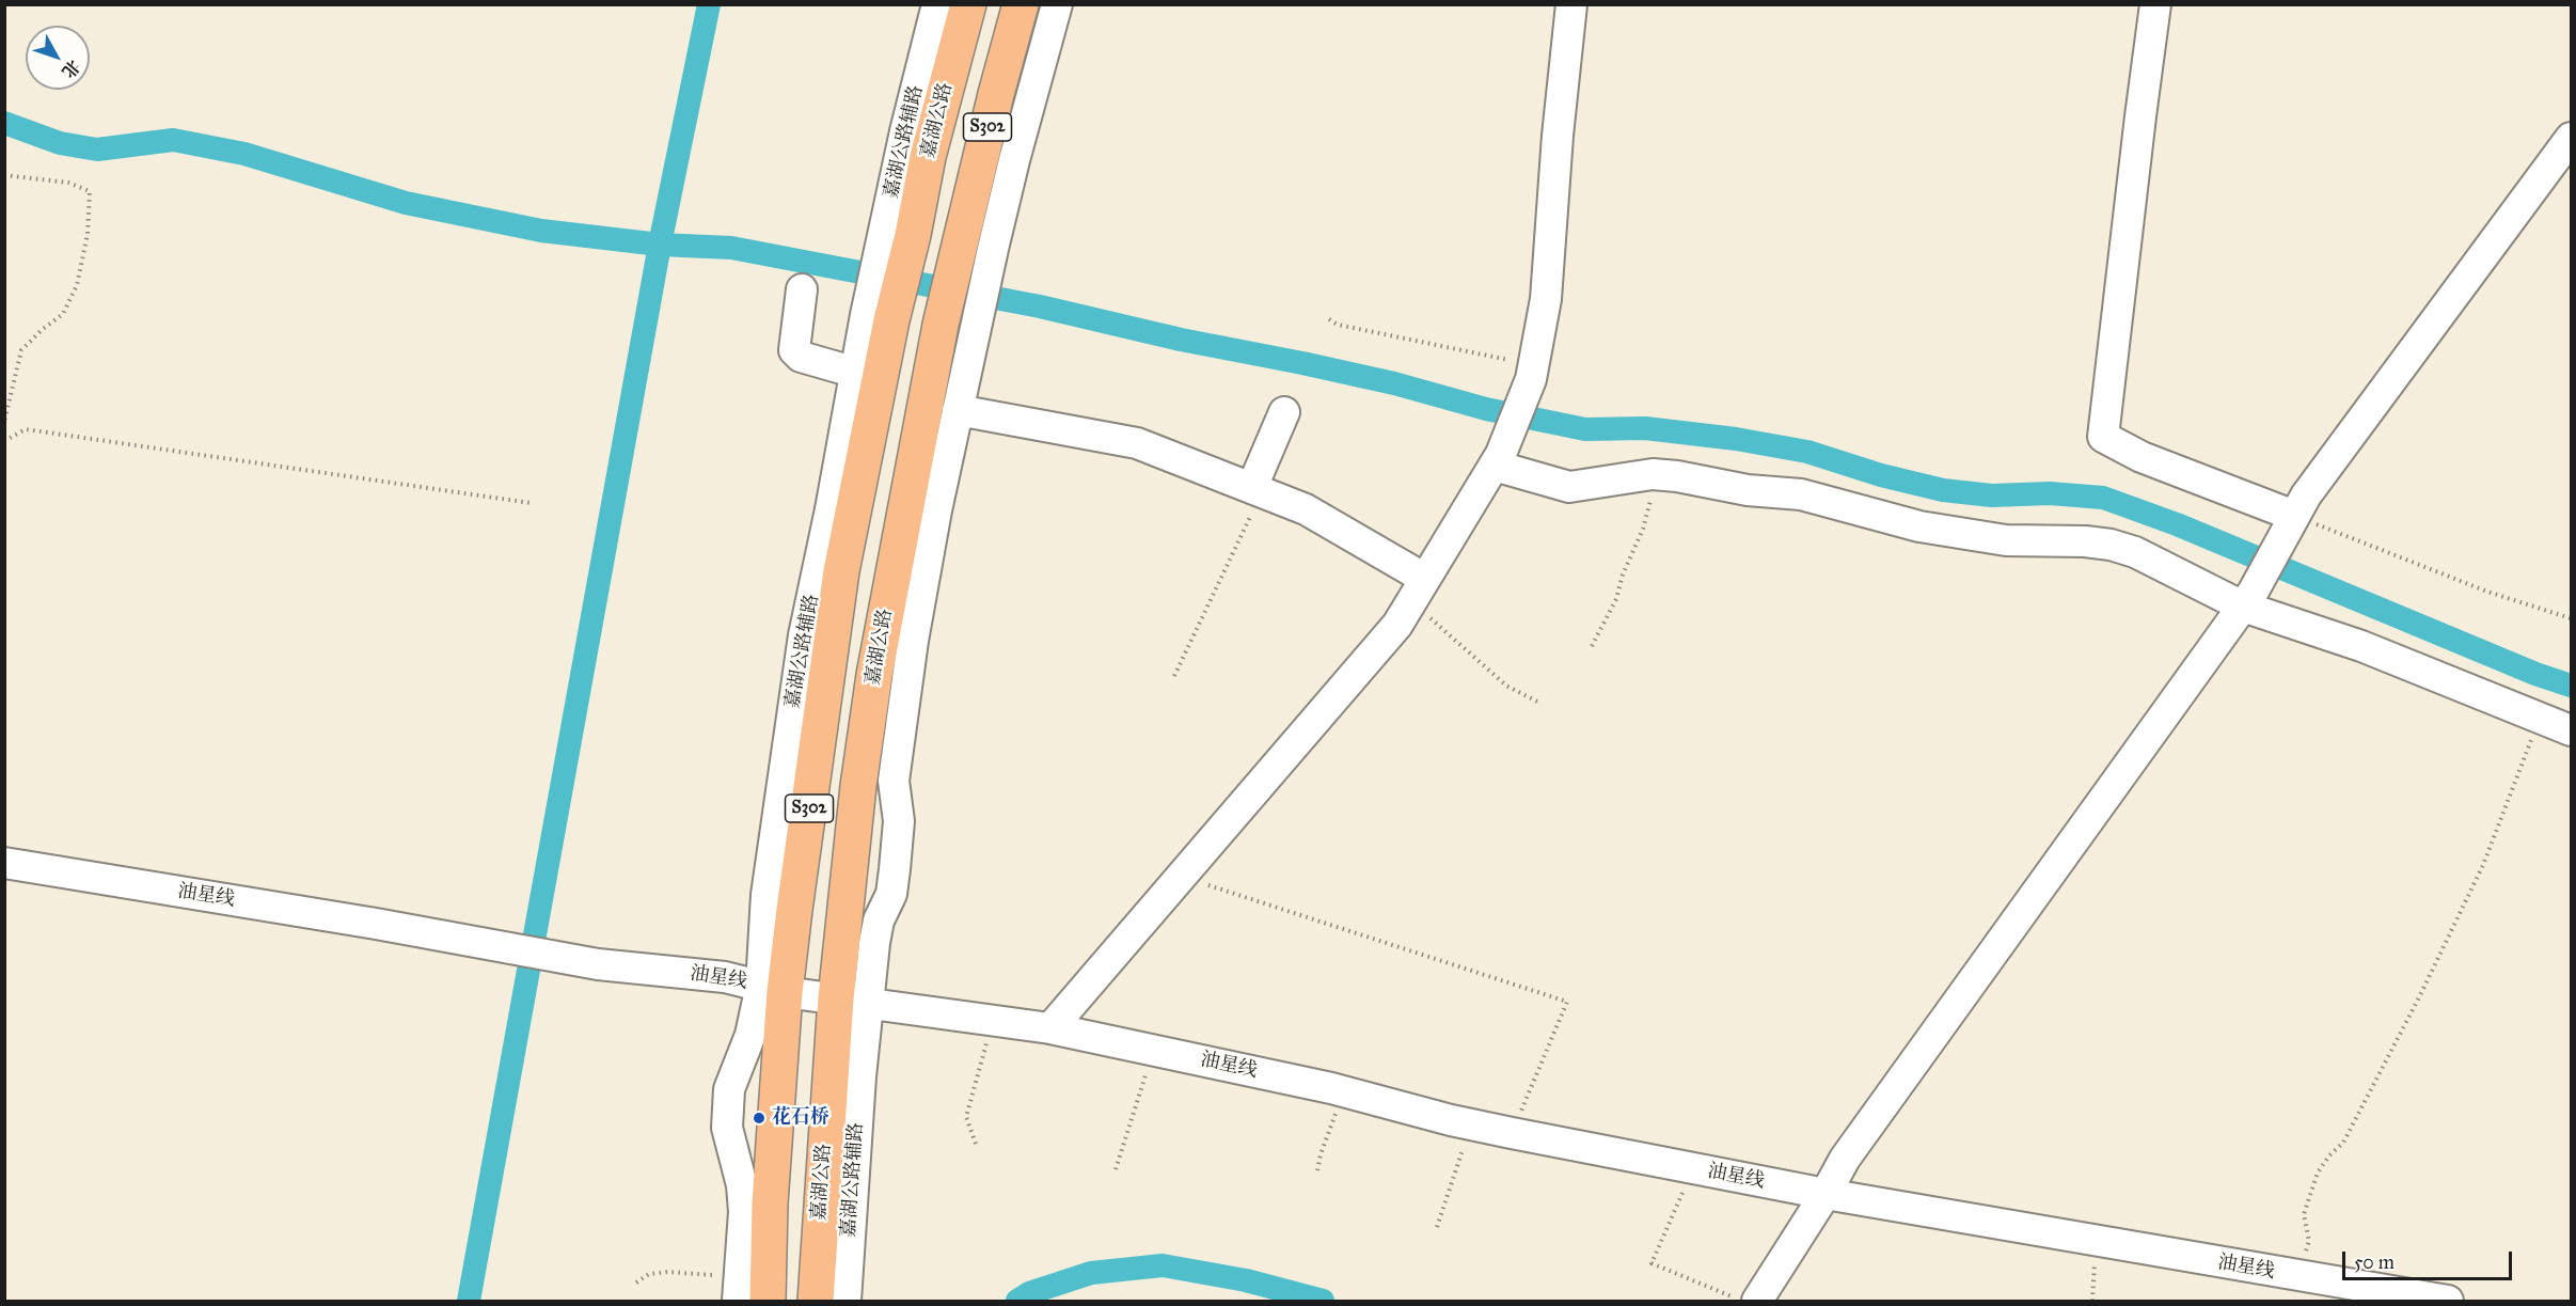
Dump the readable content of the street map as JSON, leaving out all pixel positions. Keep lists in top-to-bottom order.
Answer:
{
  "streets": {
    "main road": ["嘉湖公路", "S302"],
    "street": ["嘉湖公路辅路", "油星线"]
  },
  "crossings": [
    ["嘉湖公路", "嘉湖公路辅路"],
    ["嘉湖公路", "油星线"],
    ["嘉湖公路辅路", "油星线"]
  ],
  "places": ["花石桥"],
  "scale_bar": "50 m",
  "north": "bottom right"
}
